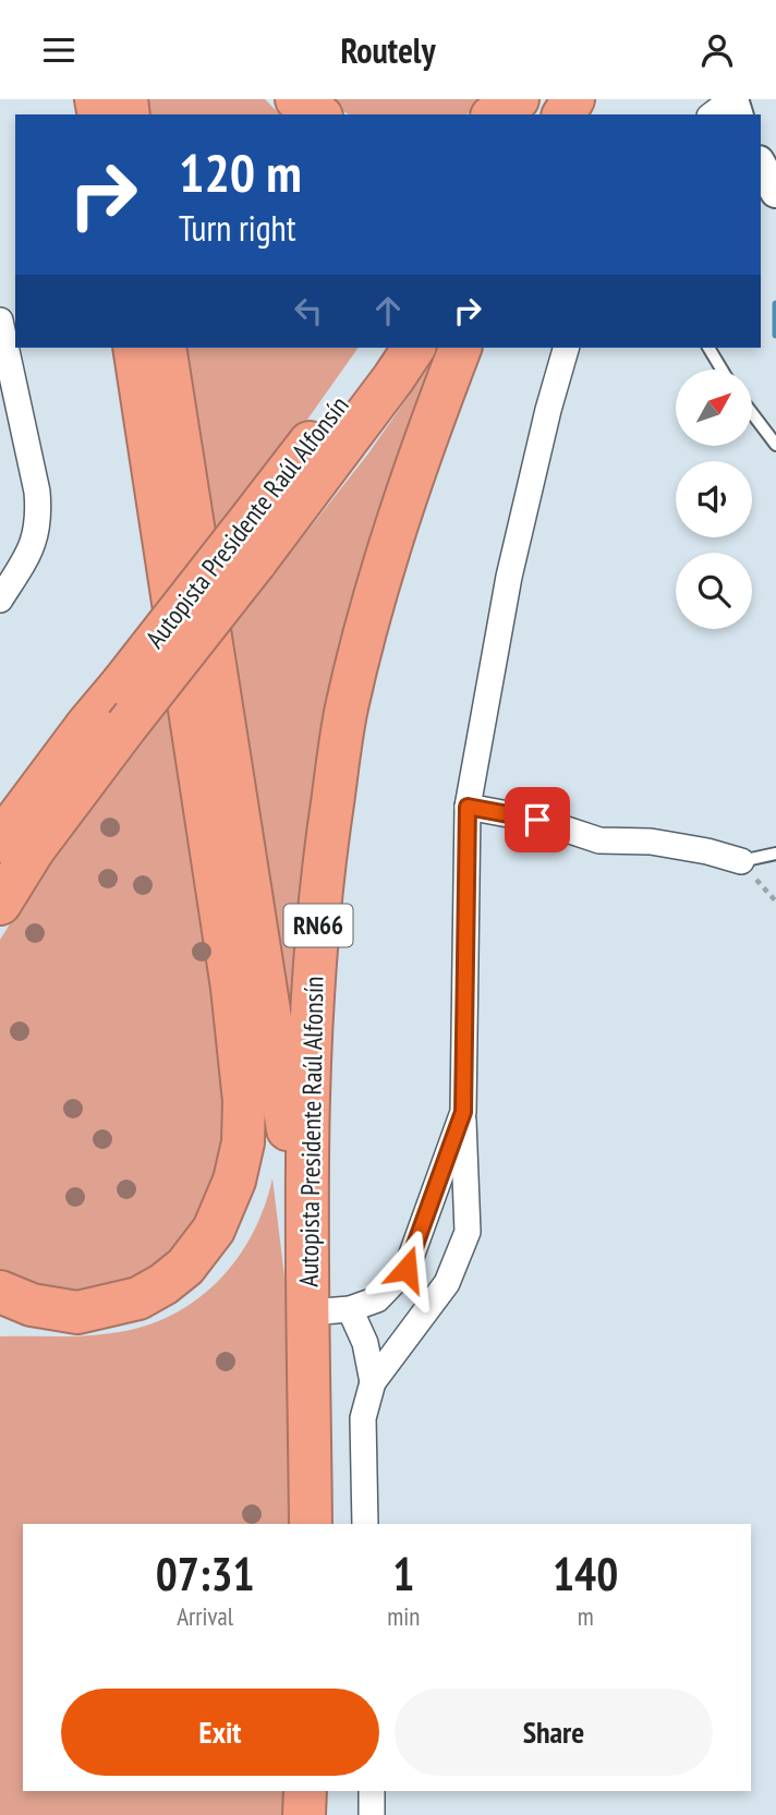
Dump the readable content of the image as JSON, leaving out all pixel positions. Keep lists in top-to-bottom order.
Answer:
{
  "streets": {
    "highway": ["Autopista Presidente Raúl Alfonsín", "RN66"]
  },
  "north": "top right",
  "page": {
    "header": "Routely",
    "turn": ["120 m", "Turn right"],
    "eta": [
      "07:31",
      "Arrival",
      "1",
      "min",
      "140",
      "m"
    ],
    "buttons": ["Exit", "Share"]
  }
}
